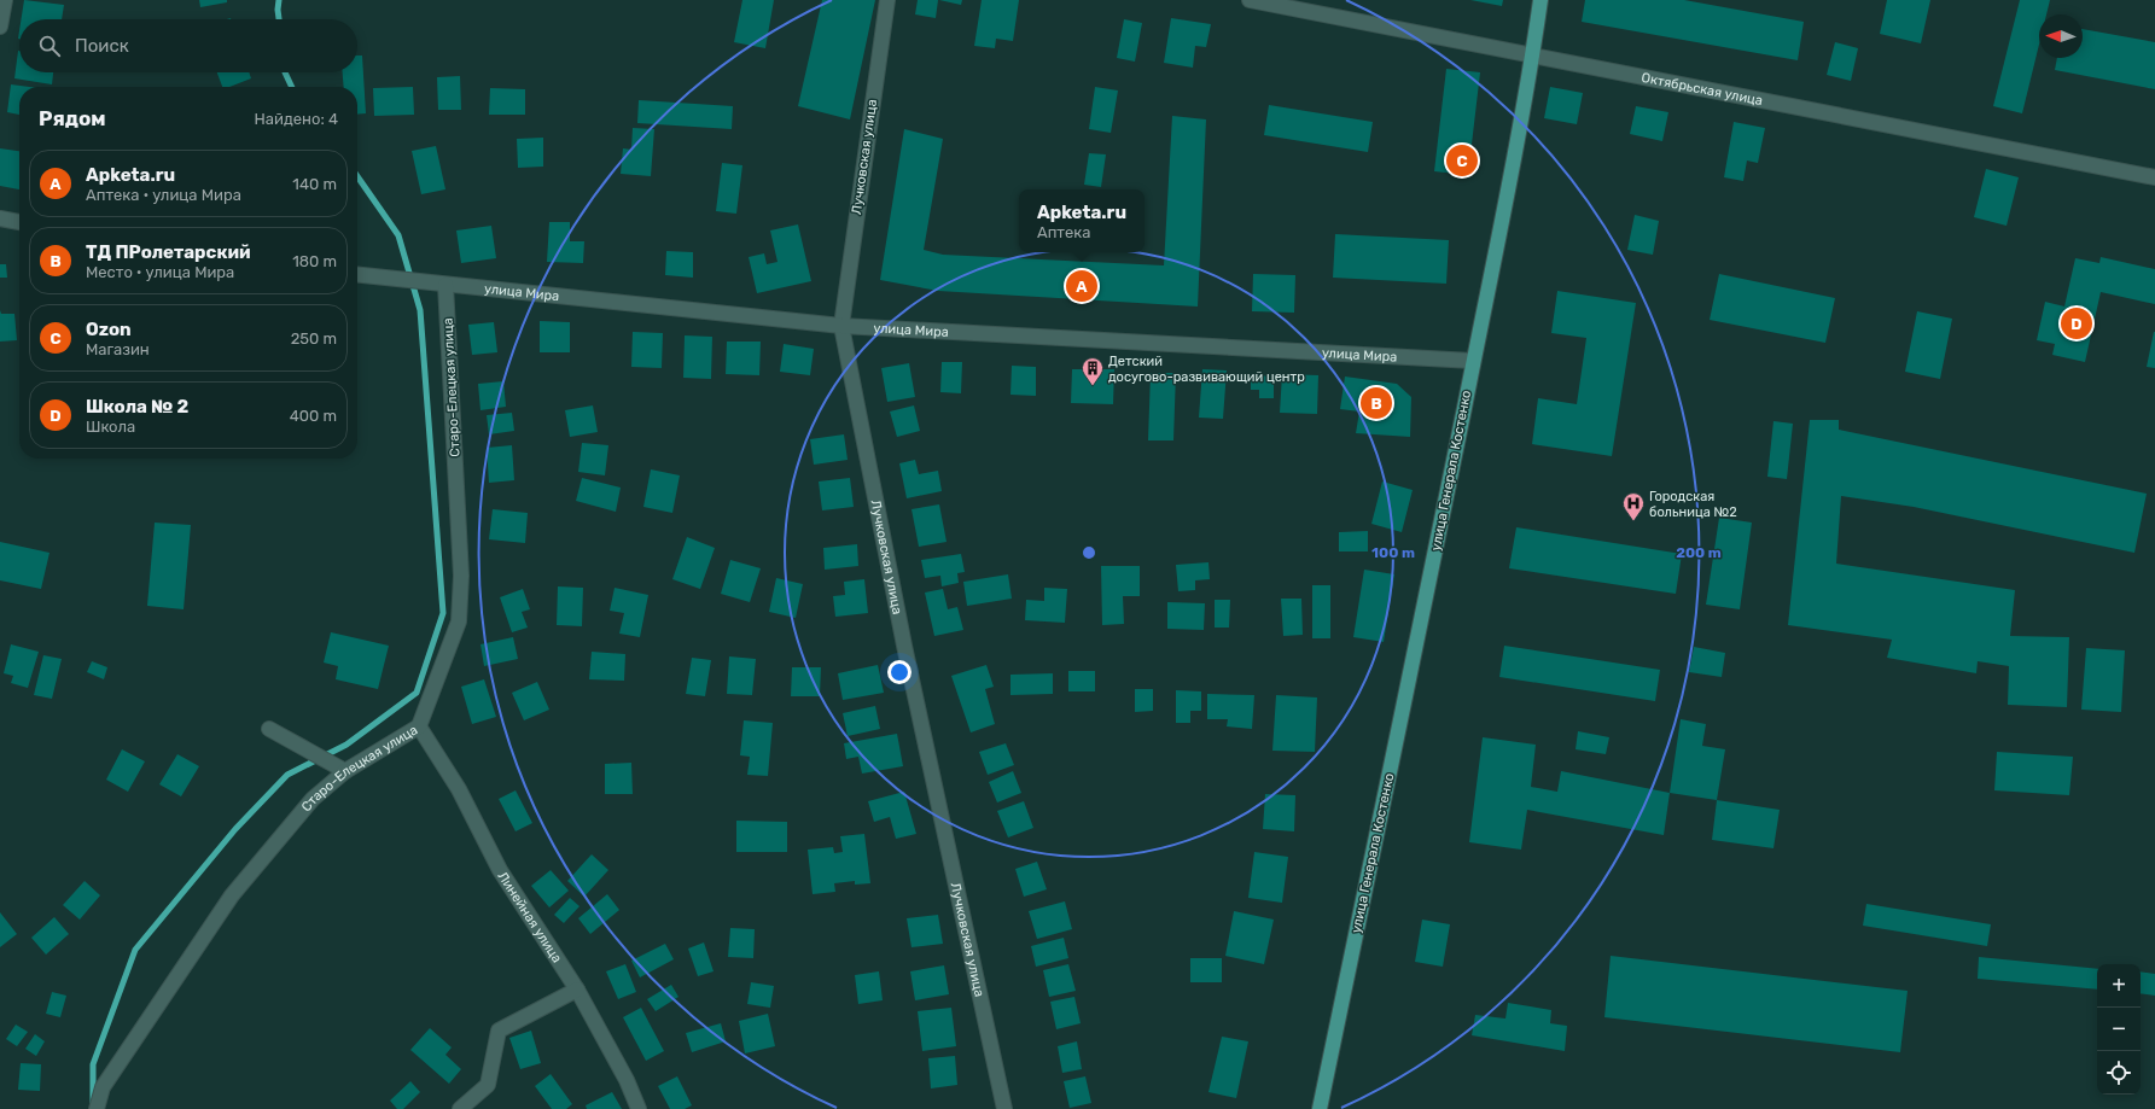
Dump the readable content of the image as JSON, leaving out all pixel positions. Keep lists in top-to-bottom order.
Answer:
{
  "streets": {
    "main road": ["улица Генерала Костенко"],
    "street": [
      "Октябрьская улица",
      "Лучковская улица",
      "улица Мира",
      "Старо-Елецкая улица",
      "Линейная улица"
    ]
  },
  "crossings": [
    ["Октябрьская улица", "улица Генерала Костенко"],
    ["Лучковская улица", "улица Мира"],
    ["улица Мира", "Старо-Елецкая улица"],
    ["улица Мира", "улица Генерала Костенко"],
    ["Старо-Елецкая улица", "Линейная улица"]
  ],
  "places": {
    "building": ["Детский досугово-развивающий центр"],
    "hospital": ["Городская больница №2"]
  },
  "north": "left",
  "page": {
    "search": "Поиск",
    "heading": ["Рядом", "Найдено: 4"],
    "pins": [
      "C",
      "A",
      "D",
      "B"
    ],
    "list": [
      {
        "mark": "A",
        "name": "Apketa.ru",
        "note": "Аптека · улица Мира",
        "value": "140 m"
      },
      {
        "mark": "B",
        "name": "ТД ПРолетарский",
        "note": "Место · улица Мира",
        "value": "180 m"
      },
      {
        "mark": "C",
        "name": "Ozon",
        "note": "Магазин",
        "value": "250 m"
      },
      {
        "mark": "D",
        "name": "Школа № 2",
        "note": "Школа",
        "value": "400 m"
      }
    ],
    "popup": ["Apketa.ru", "Аптека"],
    "map_buttons": ["+", "−"]
  },
  "rings": ["100 m", "200 m"]
}
